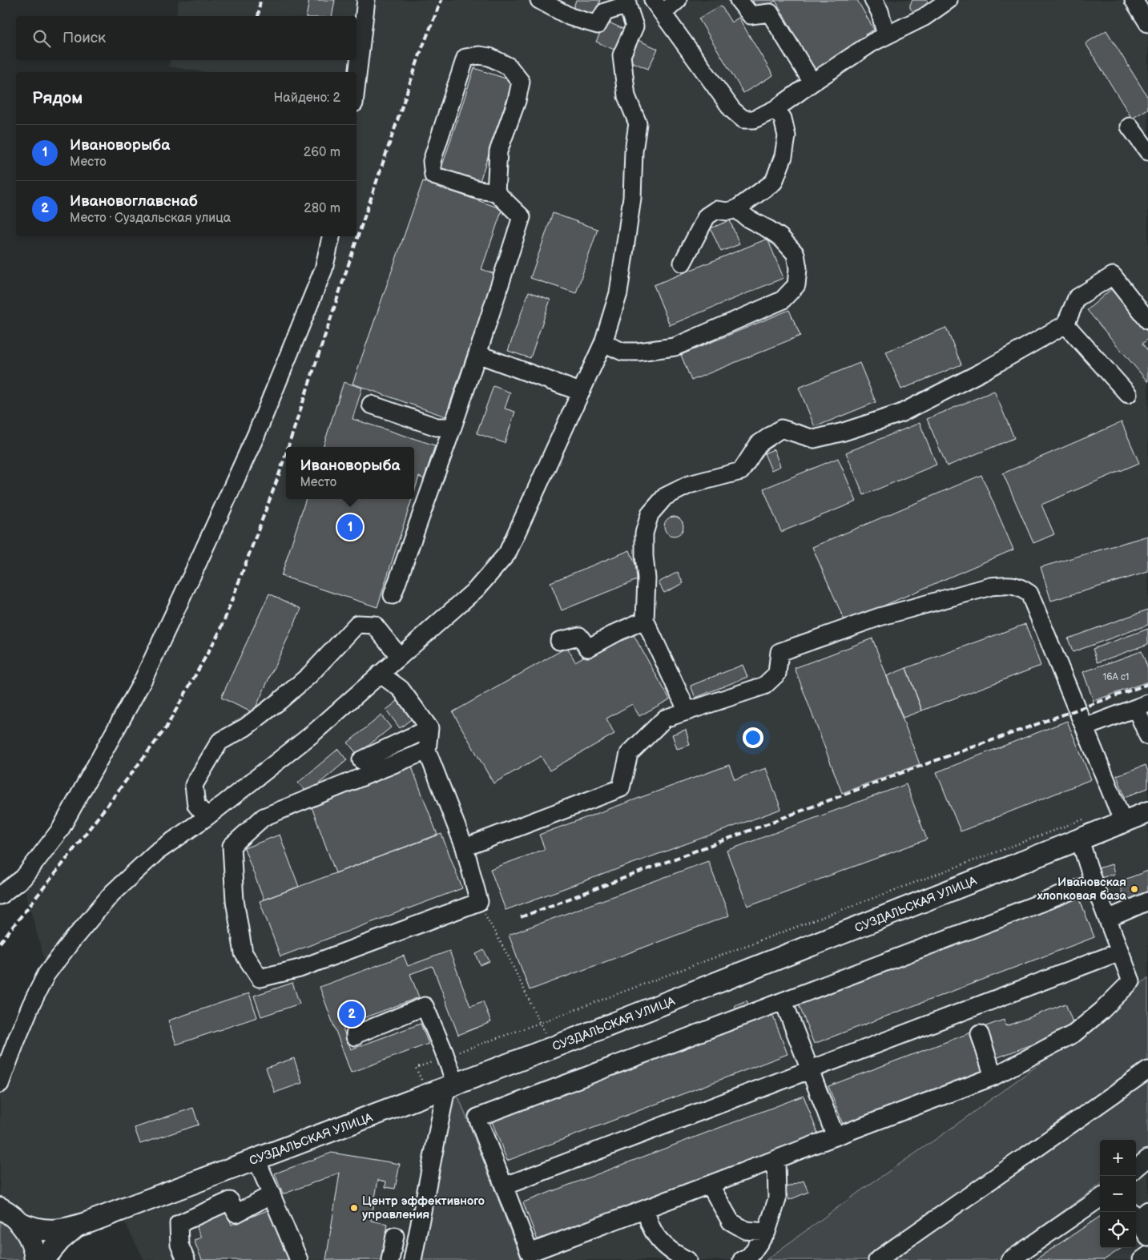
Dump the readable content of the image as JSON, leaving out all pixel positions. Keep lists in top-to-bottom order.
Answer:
{
  "streets": {
    "main road": ["СУЗДАЛЬСКАЯ УЛИЦА"]
  },
  "places": ["Ивановская хлопковая база", "Центр эффективного управления"],
  "house_numbers": ["16А с1"],
  "page": {
    "search": "Поиск",
    "heading": ["Рядом", "Найдено: 2"],
    "list": [
      {
        "mark": "1",
        "name": "Ивановорыба",
        "note": "Место",
        "value": "260 m"
      },
      {
        "mark": "2",
        "name": "Ивановоглавснаб",
        "note": "Место · Суздальская улица",
        "value": "280 m"
      }
    ],
    "popup": ["Ивановорыба", "Место"],
    "pins": ["1", "2"],
    "map_buttons": ["+", "−"]
  }
}
